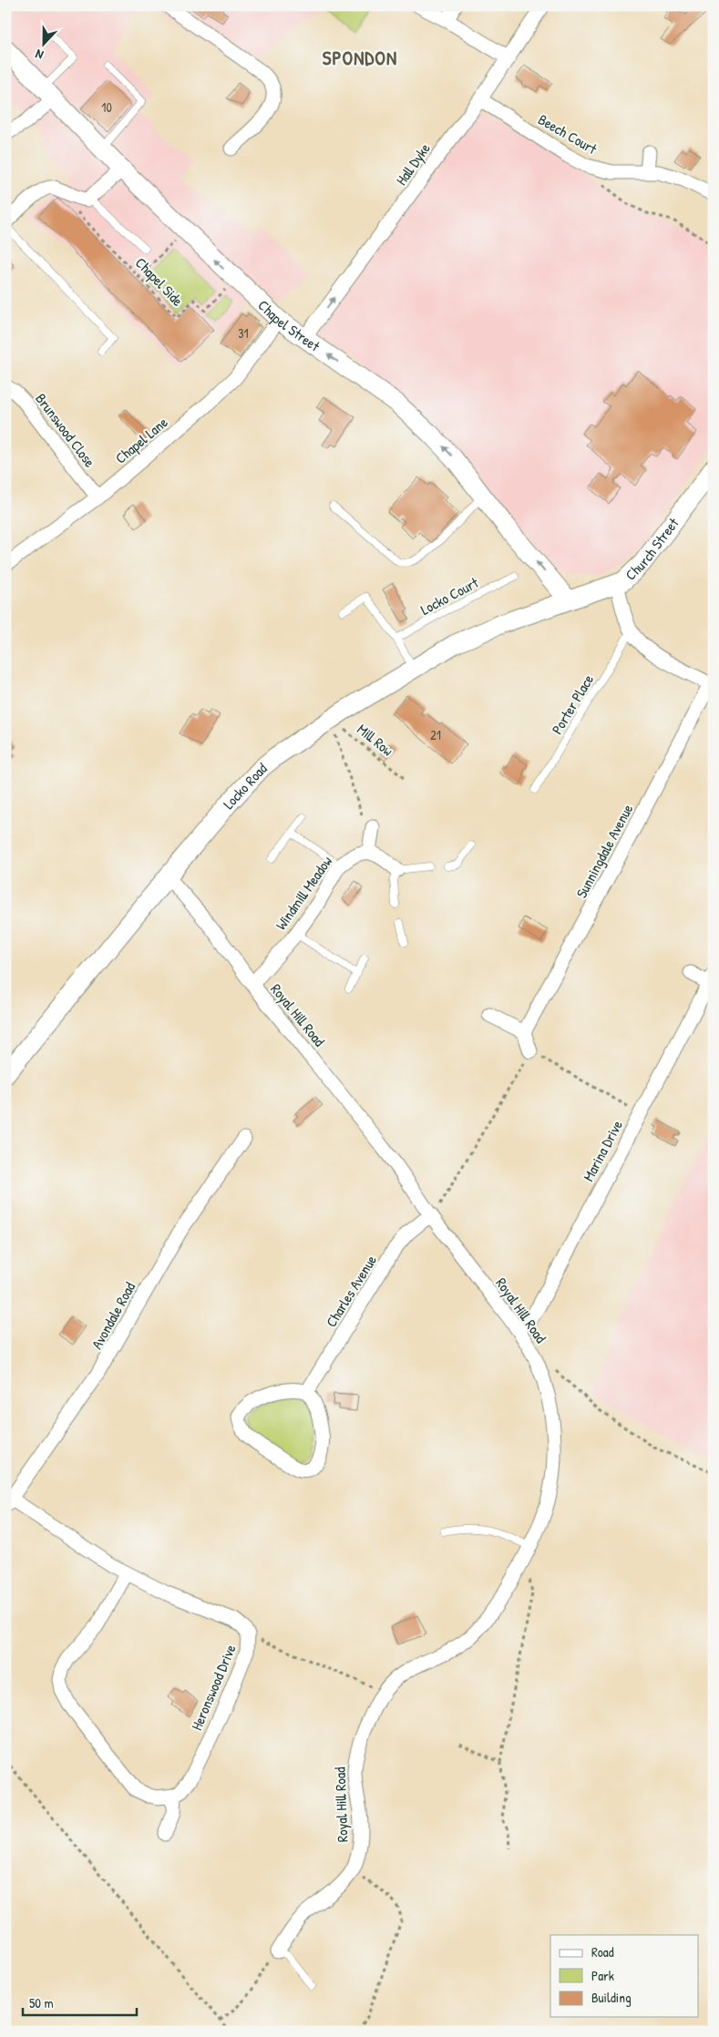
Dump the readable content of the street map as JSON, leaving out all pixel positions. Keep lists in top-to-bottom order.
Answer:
{
  "streets": {
    "street": [
      "Beech Court",
      "Hall Dyke",
      "Chapel Street",
      "Brunswood Close",
      "Chapel Lane",
      "Church Street",
      "Locko Road",
      "Sunningdale Avenue",
      "Windmill Meadow",
      "Royal Hill Road",
      "Marina Drive",
      "Charles Avenue",
      "Avondale Road",
      "Heronswood Drive"
    ],
    "lane": ["Locko Court", "Porter Place"],
    "path": ["Chapel Side", "Mill Row"]
  },
  "crossings": [
    ["Beech Court", "Hall Dyke"],
    ["Hall Dyke", "Chapel Street"],
    ["Chapel Side", "Chapel Street"],
    ["Chapel Street", "Chapel Lane"],
    ["Chapel Street", "Church Street"],
    ["Chapel Street", "Locko Road"],
    ["Brunswood Close", "Chapel Lane"],
    ["Church Street", "Locko Road"],
    ["Mill Row", "Locko Road"],
    ["Locko Road", "Royal Hill Road"],
    ["Windmill Meadow", "Royal Hill Road"],
    ["Royal Hill Road", "Marina Drive"],
    ["Royal Hill Road", "Charles Avenue"],
    ["Avondale Road", "Heronswood Drive"]
  ],
  "one_way": ["Hall Dyke", "Chapel Street"],
  "districts": ["SPONDON"],
  "house_numbers": ["10", "31", "21"],
  "legend": ["Road", "Park", "Building"],
  "scale_bar": "50 m",
  "north": "bottom"
}
